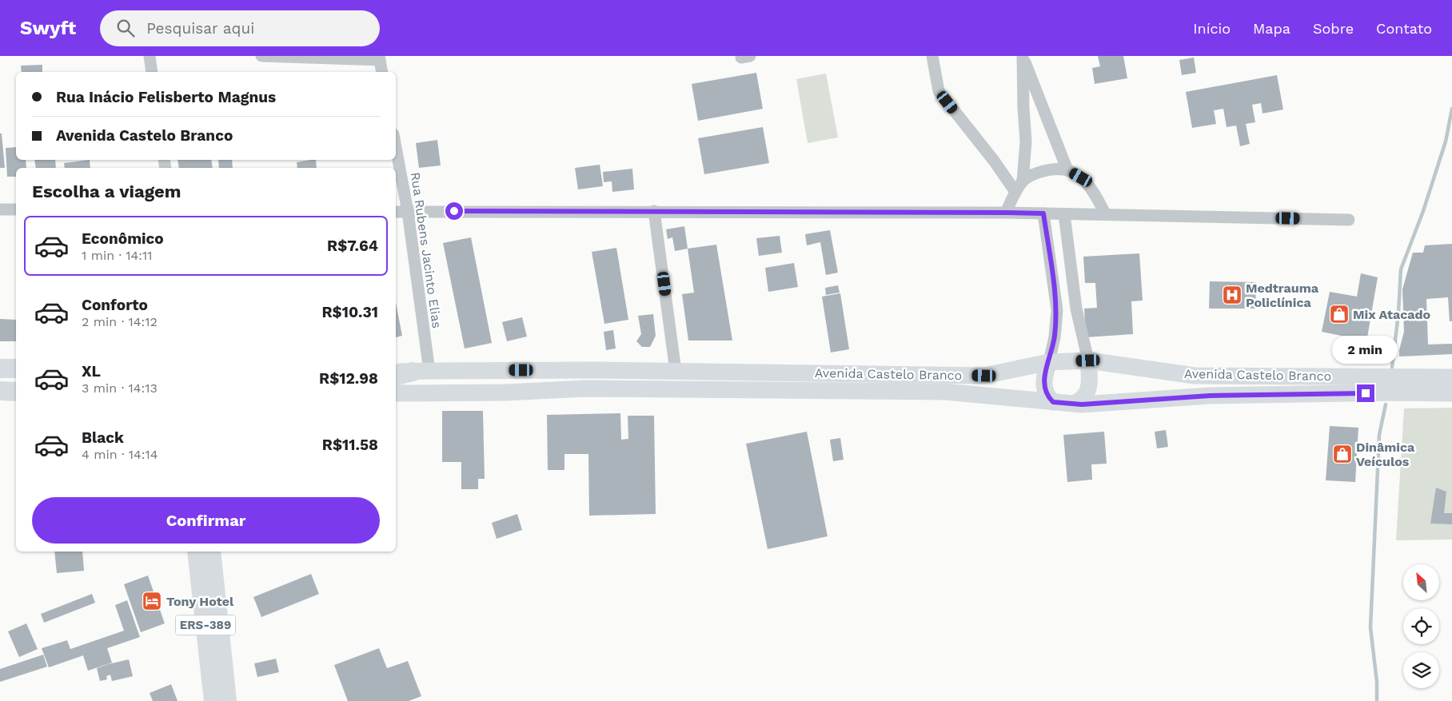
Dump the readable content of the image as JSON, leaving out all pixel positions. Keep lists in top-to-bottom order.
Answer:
{
  "streets": {
    "main road": ["Avenida Castelo Branco", "ERS-389"],
    "street": ["Rua Rubens Jacinto Elias"]
  },
  "crossings": [
    ["Rua Rubens Jacinto Elias", "Avenida Castelo Branco"]
  ],
  "places": {
    "hospital": ["Medtrauma Policlínica"],
    "shop": ["Mix Atacado", "Dinâmica Veículos"],
    "hotel": ["Tony Hotel"]
  },
  "north": "top left",
  "page": {
    "header": "Swyft",
    "search": "Pesquisar aqui",
    "nav": [
      "Início",
      "Mapa",
      "Sobre",
      "Contato"
    ],
    "banner": ["Rua Inácio Felisberto Magnus", "Avenida Castelo Branco"],
    "heading": "Escolha a viagem",
    "list": [
      {
        "name": "Econômico",
        "note": "1 min · 14:11",
        "value": "R$7.64"
      },
      {
        "name": "Conforto",
        "note": "2 min · 14:12",
        "value": "R$10.31"
      },
      {
        "name": "XL",
        "note": "3 min · 14:13",
        "value": "R$12.98"
      },
      {
        "name": "Black",
        "note": "4 min · 14:14",
        "value": "R$11.58"
      }
    ],
    "bubble": "2 min",
    "buttons": "Confirmar"
  }
}
